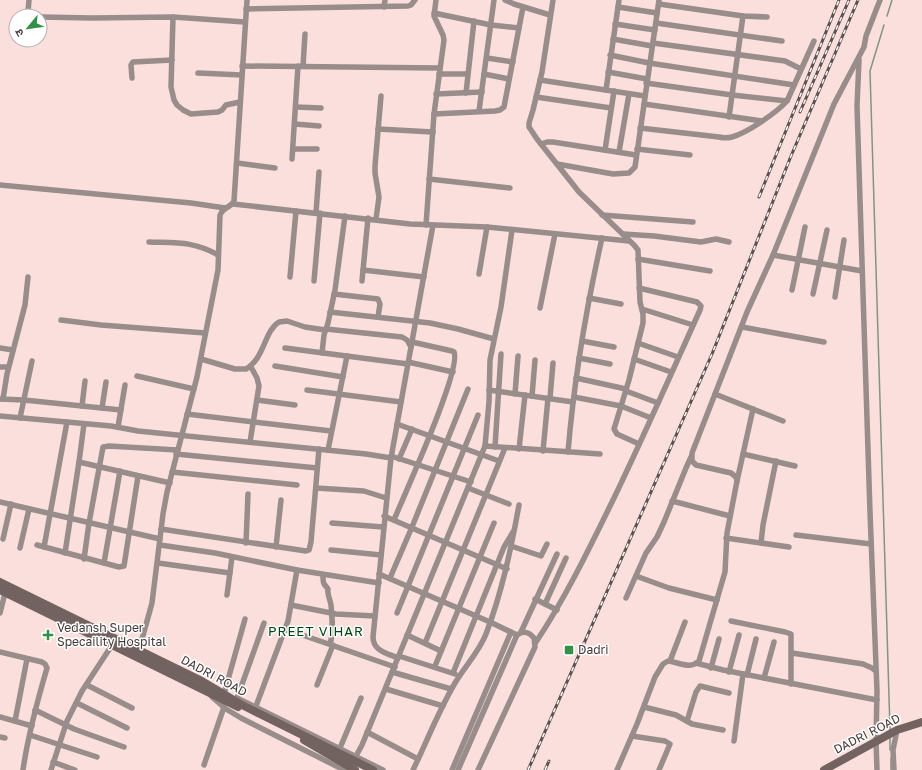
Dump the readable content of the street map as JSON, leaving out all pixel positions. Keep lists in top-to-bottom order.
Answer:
{
  "streets": {
    "street": ["DADRI ROAD"]
  },
  "districts": ["PREET VIHAR"],
  "places": {
    "health": ["Vedansh Super Specaility Hospital"],
    "transit": ["Dadri"]
  },
  "north": "bottom left"
}
